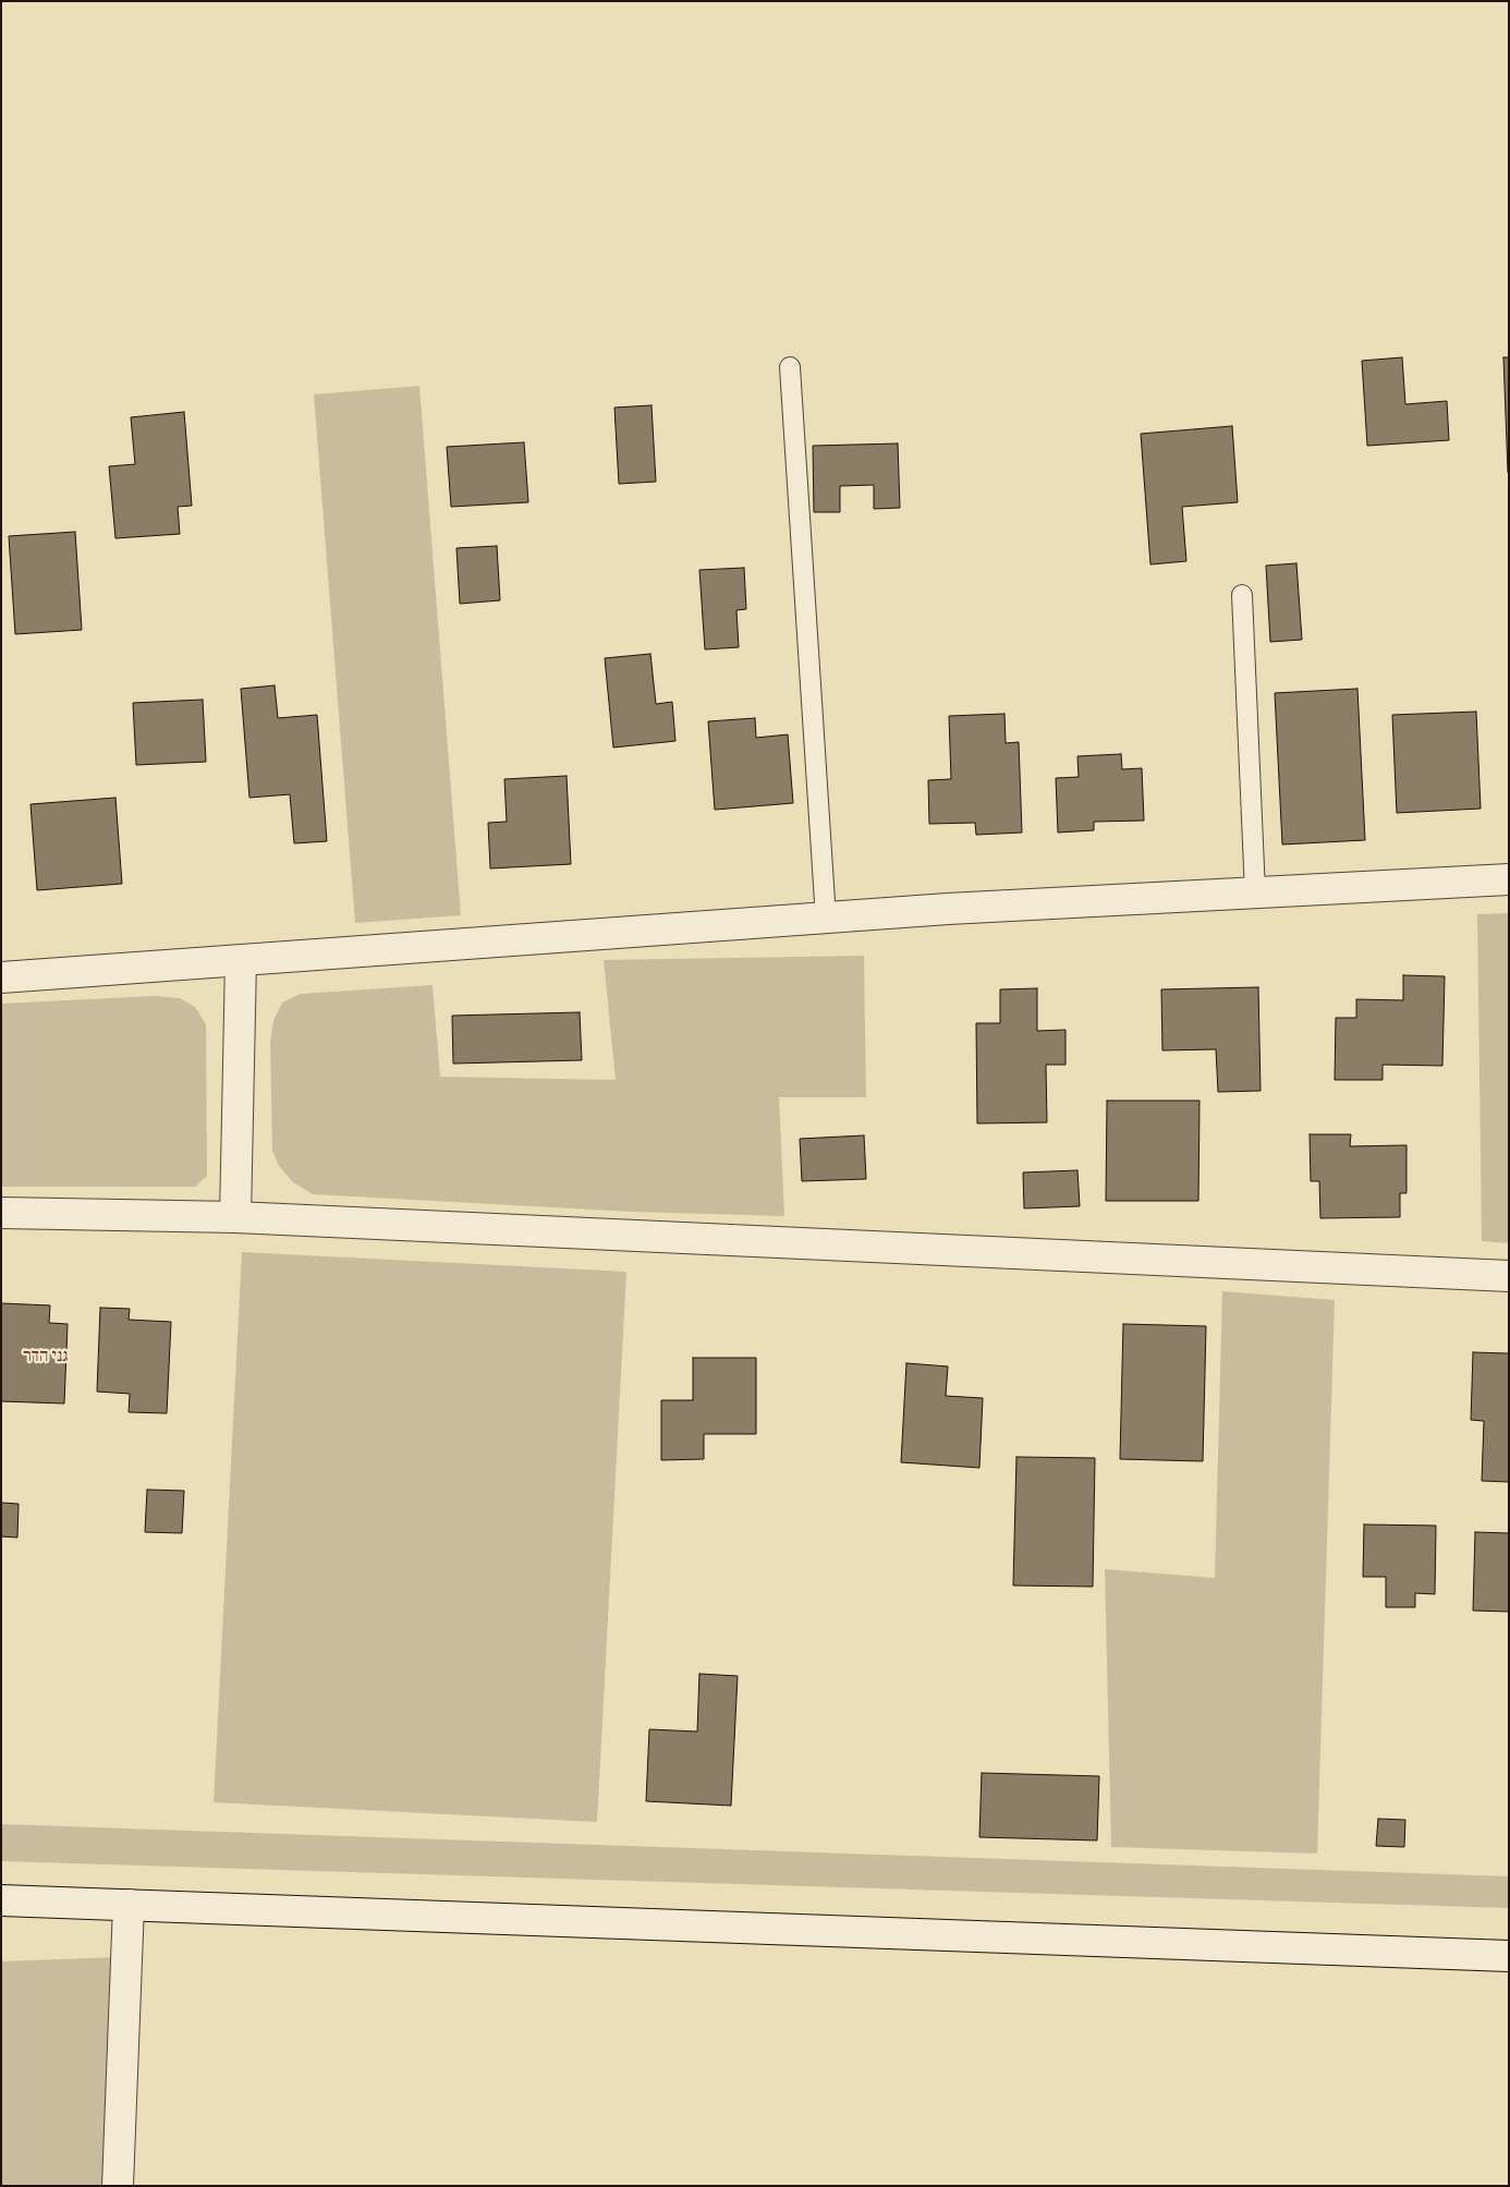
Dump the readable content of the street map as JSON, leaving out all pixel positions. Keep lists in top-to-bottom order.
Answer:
{
  "districts": ["גני הדר"]
}
